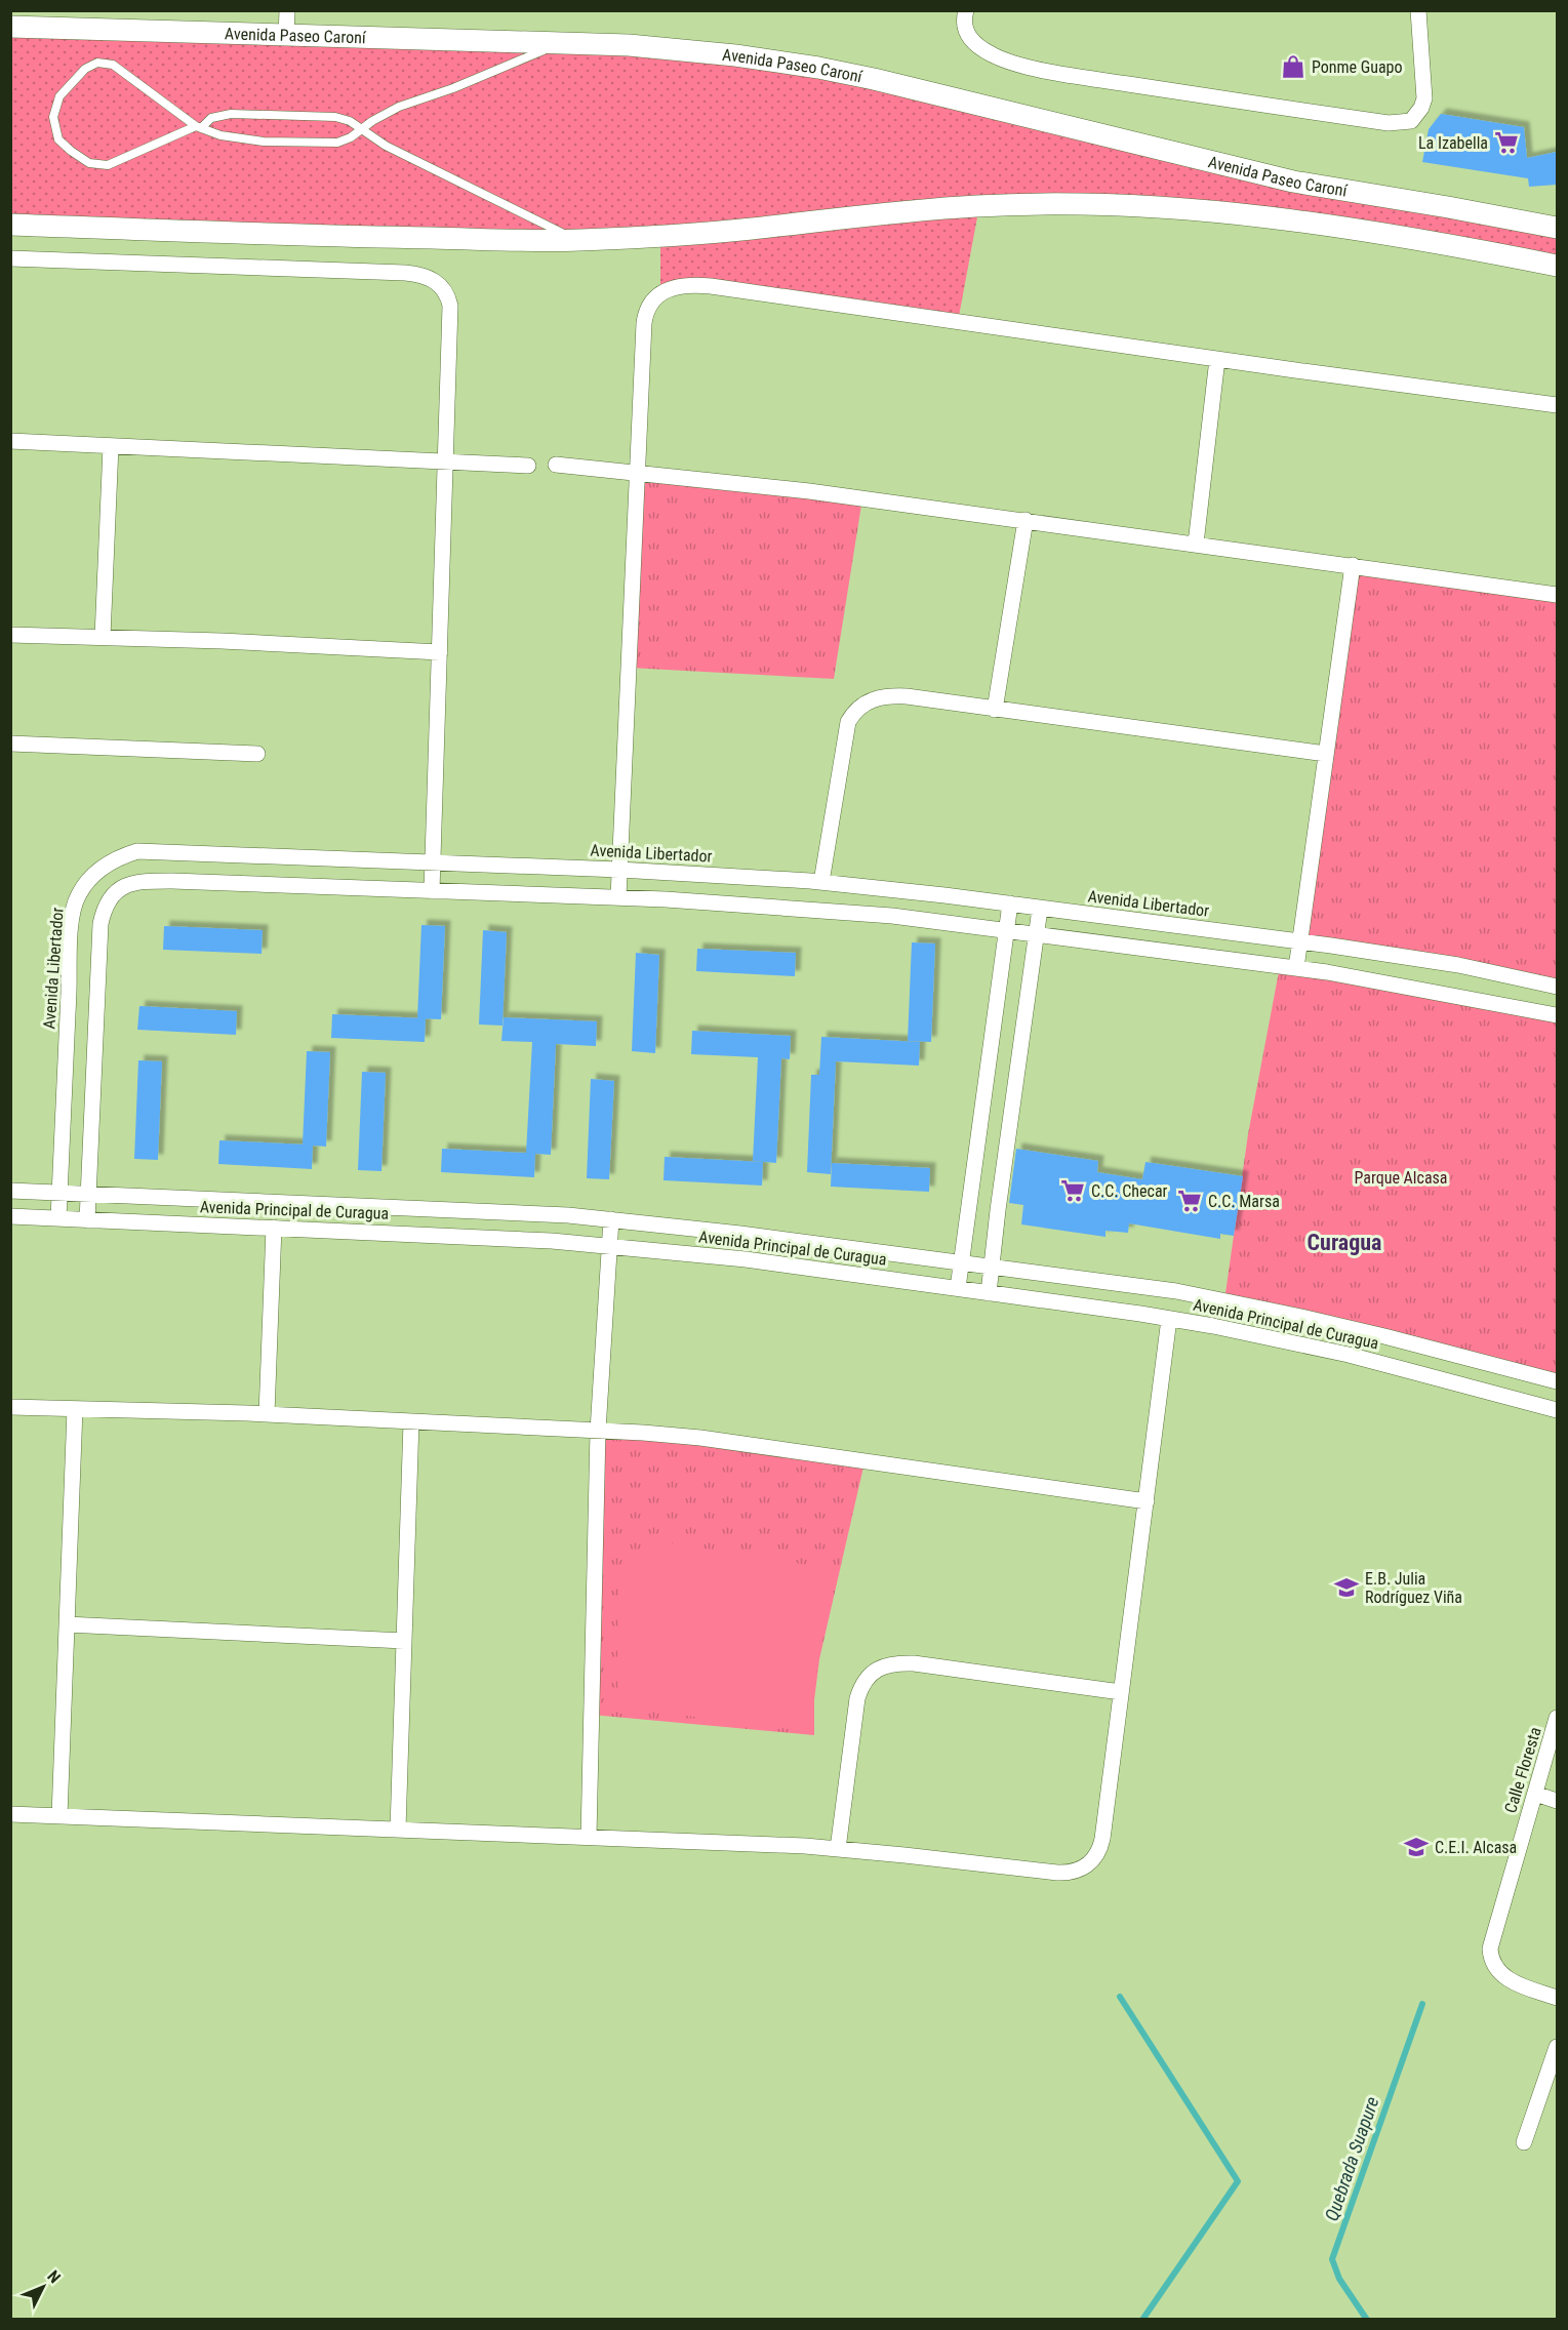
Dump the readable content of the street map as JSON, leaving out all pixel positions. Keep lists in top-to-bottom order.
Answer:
{
  "streets": {
    "street": [
      "Avenida Paseo Caroní",
      "Avenida Libertador",
      "Avenida Principal de Curagua",
      "Calle Floresta"
    ]
  },
  "crossings": [
    ["Avenida Libertador", "Avenida Principal de Curagua"]
  ],
  "districts": ["Curagua"],
  "water": ["Quebrada Suapure"],
  "parks": ["Parque Alcasa"],
  "places": {
    "shop": ["Ponme Guapo"],
    "supermarket": ["La Izabella", "C.C. Checar", "C.C. Marsa"],
    "school or university": ["E.B. Julia Rodríguez Viña", "C.E.I. Alcasa"]
  },
  "north": "top right"
}
